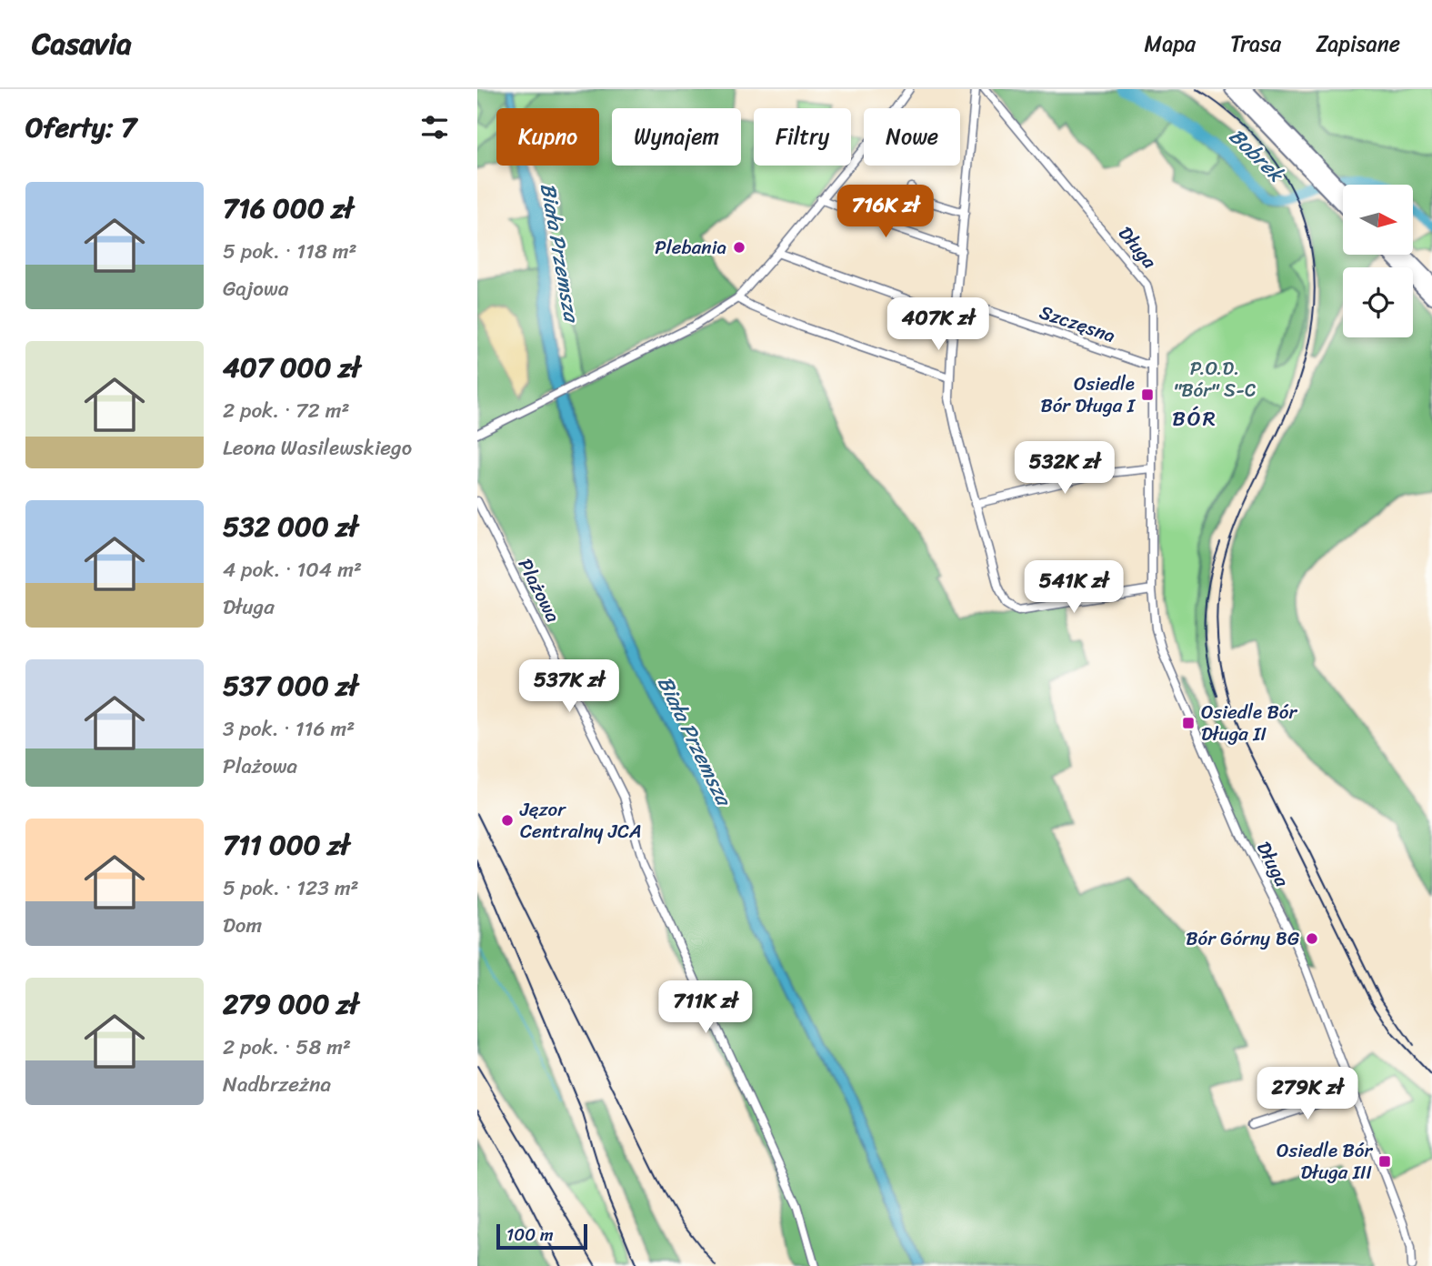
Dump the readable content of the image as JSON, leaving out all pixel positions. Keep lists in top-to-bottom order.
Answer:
{
  "streets": {
    "street": ["Długa", "Szczęsna", "Plażowa"]
  },
  "crossings": [
    ["Długa", "Szczęsna"]
  ],
  "districts": ["BÓR"],
  "water": ["Bobrek", "Biała Przemsza"],
  "parks": ["P.O.D. \"Bór\" S-C"],
  "places": {
    "other": ["Plebania", "Jęzor Centralny JCA", "Bór Górny BG"],
    "transit": ["Osiedle Bór Długa I", "Osiedle Bór Długa II", "Osiedle Bór Długa III"]
  },
  "scale_bar": "100 m",
  "north": "right",
  "page": {
    "header": "Casavia",
    "nav": ["Mapa", "Trasa", "Zapisane"],
    "heading": "Oferty: 7",
    "chip": [
      "Kupno",
      "Wynajem",
      "Filtry",
      "Nowe"
    ],
    "list": [
      {
        "name": "716 000 zł",
        "note": "5 pok. · 118 m² · Gajowa"
      },
      {
        "name": "407 000 zł",
        "note": "2 pok. · 72 m² · Leona Wasilewskiego"
      },
      {
        "name": "532 000 zł",
        "note": "4 pok. · 104 m² · Długa"
      },
      {
        "name": "537 000 zł",
        "note": "3 pok. · 116 m² · Plażowa"
      },
      {
        "name": "711 000 zł",
        "note": "5 pok. · 123 m² · Dom"
      },
      {
        "name": "279 000 zł",
        "note": "2 pok. · 58 m² · Nadbrzeżna"
      }
    ],
    "price": [
      "716K zł",
      "407K zł",
      "532K zł",
      "541K zł",
      "537K zł",
      "711K zł",
      "279K zł"
    ],
    "scale": "100 m"
  }
}
